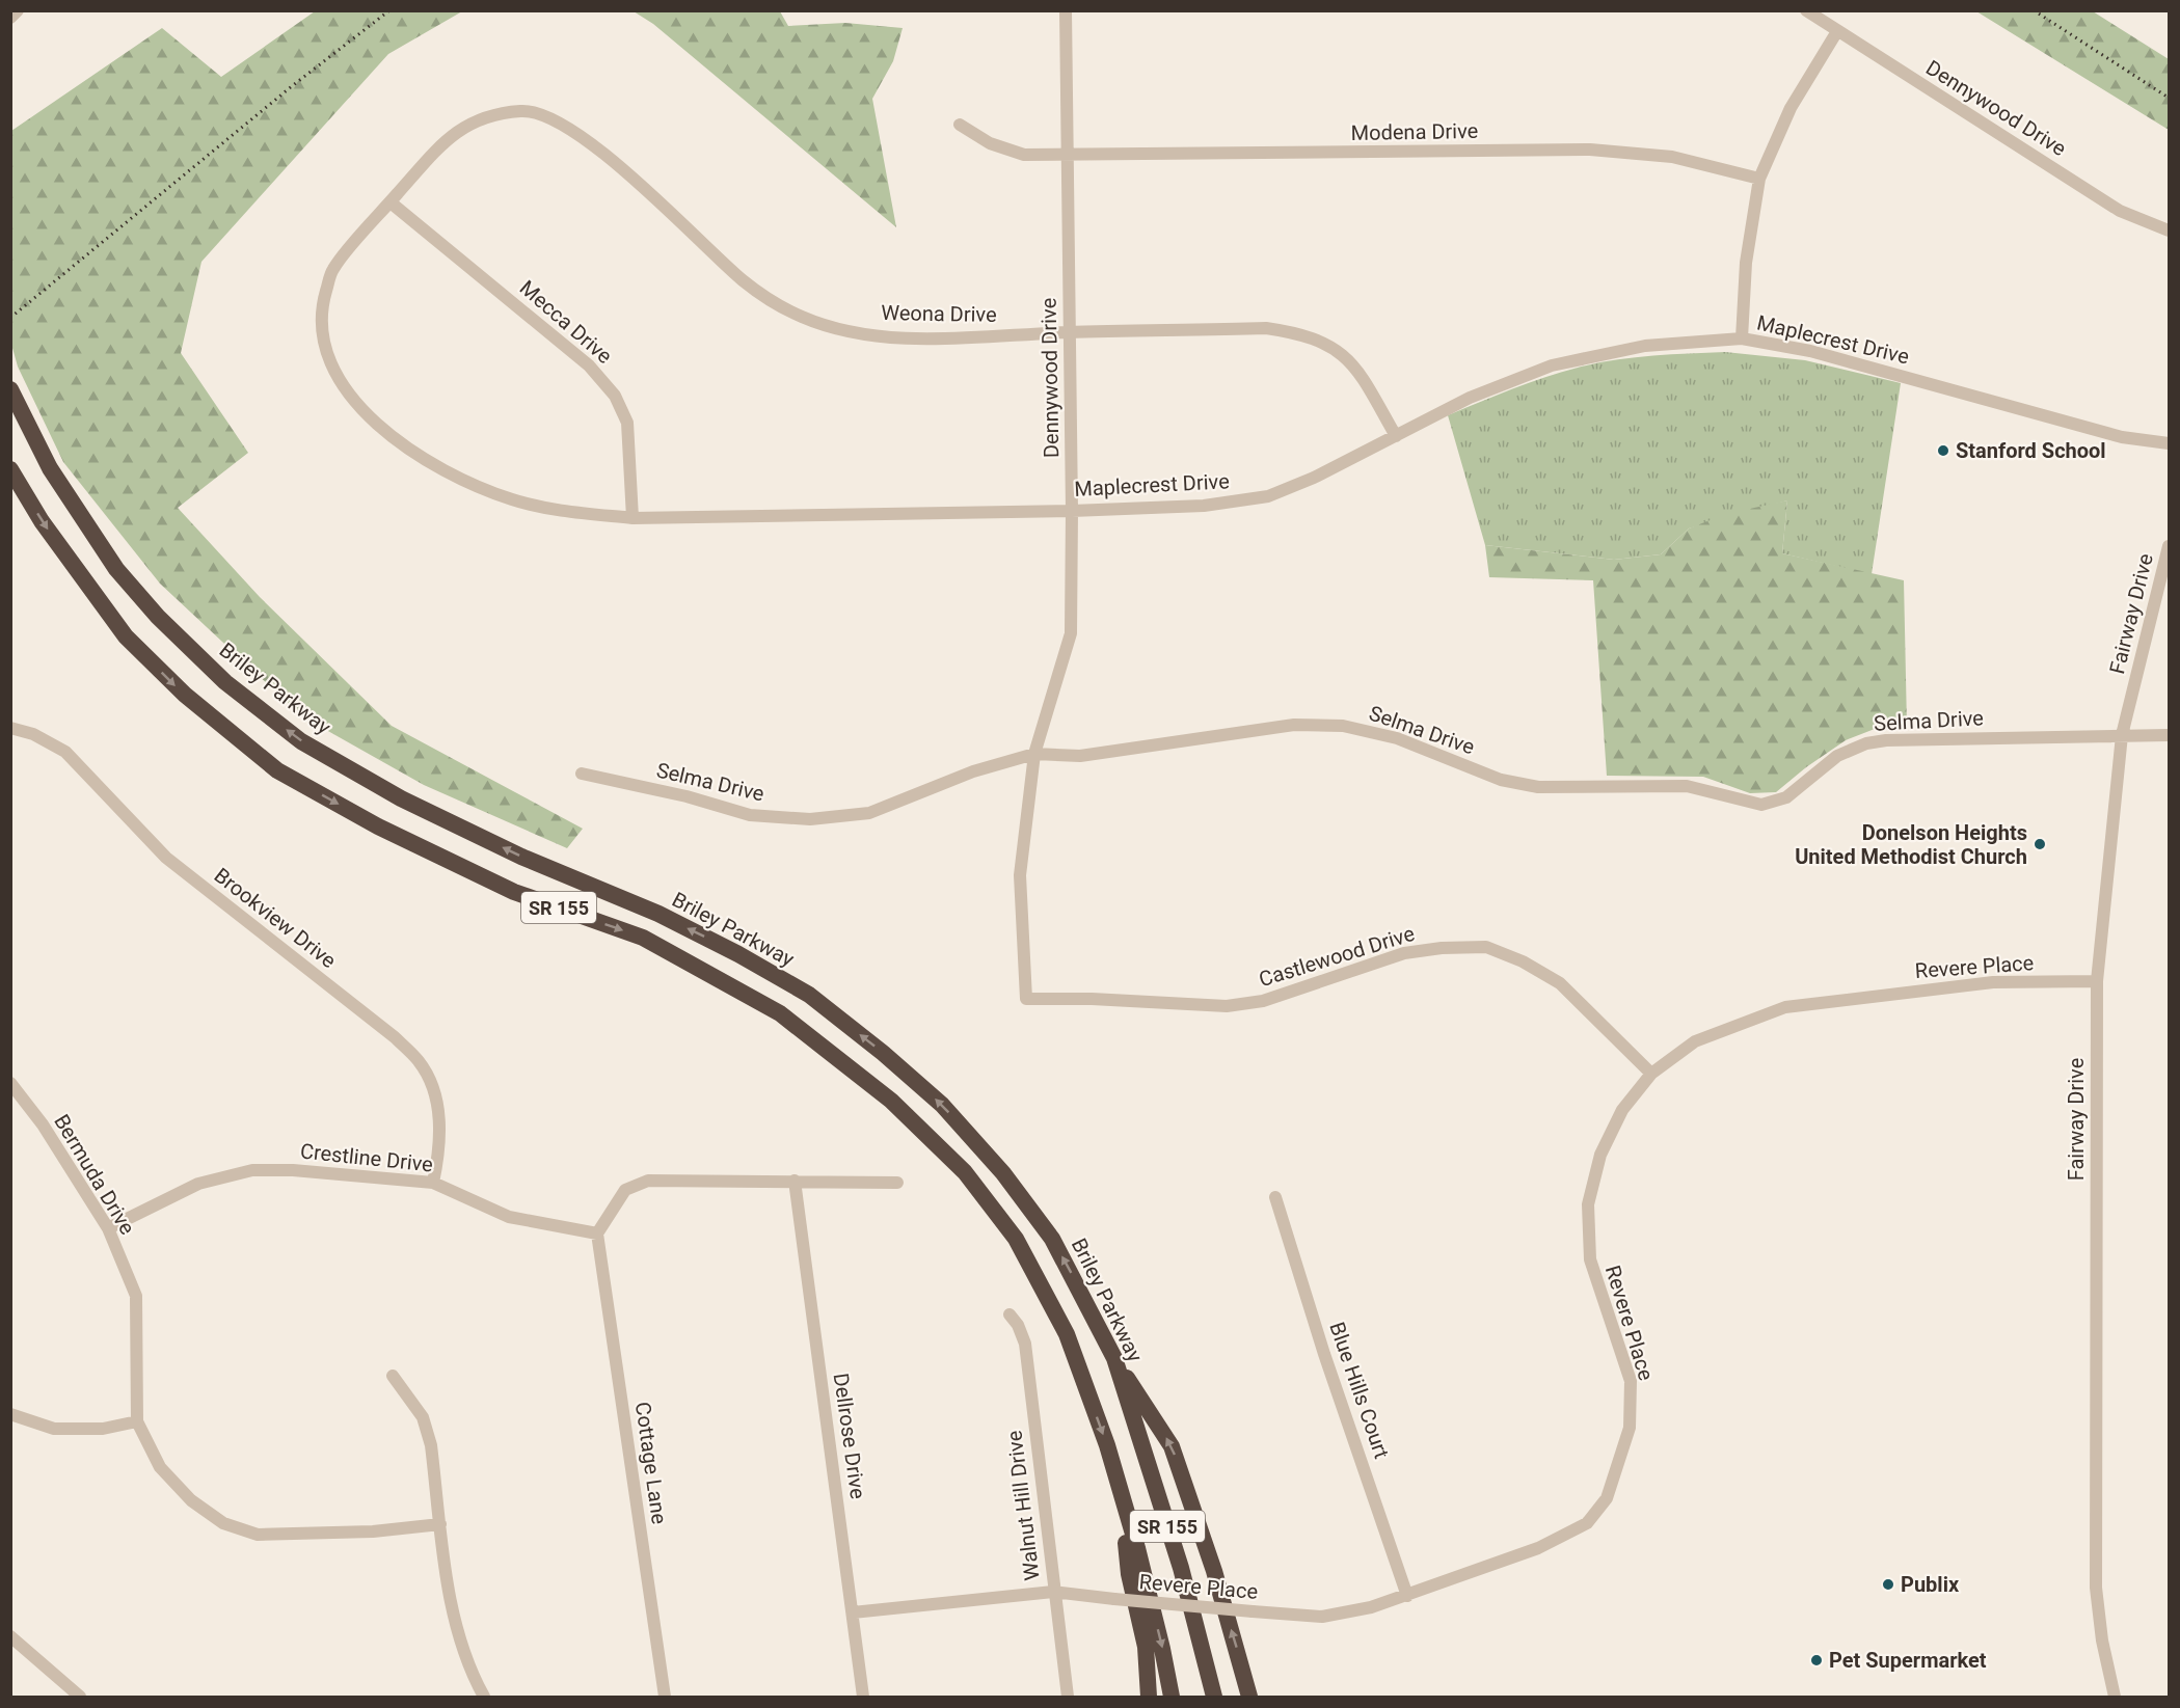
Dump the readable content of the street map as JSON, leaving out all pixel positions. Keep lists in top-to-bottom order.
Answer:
{
  "streets": {
    "highway": ["Briley Parkway", "SR 155"],
    "street": [
      "Dennywood Drive",
      "Modena Drive",
      "Weona Drive",
      "Mecca Drive",
      "Maplecrest Drive",
      "Fairway Drive",
      "Selma Drive",
      "Brookview Drive",
      "Castlewood Drive",
      "Revere Place",
      "Crestline Drive",
      "Bermuda Drive",
      "Blue Hills Court",
      "Dellrose Drive",
      "Cottage Lane",
      "Walnut Hill Drive"
    ]
  },
  "crossings": [
    ["Dennywood Drive", "Modena Drive"],
    ["Dennywood Drive", "Weona Drive"],
    ["Dennywood Drive", "Maplecrest Drive"],
    ["Dennywood Drive", "Selma Drive"],
    ["Dennywood Drive", "Castlewood Drive"],
    ["Weona Drive", "Mecca Drive"],
    ["Weona Drive", "Maplecrest Drive"],
    ["Mecca Drive", "Maplecrest Drive"],
    ["Fairway Drive", "Selma Drive"],
    ["Fairway Drive", "Revere Place"],
    ["Brookview Drive", "Crestline Drive"],
    ["Castlewood Drive", "Revere Place"],
    ["Revere Place", "Blue Hills Court"],
    ["Revere Place", "Dellrose Drive"],
    ["Revere Place", "Walnut Hill Drive"],
    ["Crestline Drive", "Bermuda Drive"],
    ["Crestline Drive", "Cottage Lane"]
  ],
  "places": [
    "Stanford School",
    "Donelson Heights United Methodist Church",
    "Publix",
    "Pet Supermarket"
  ]
}
